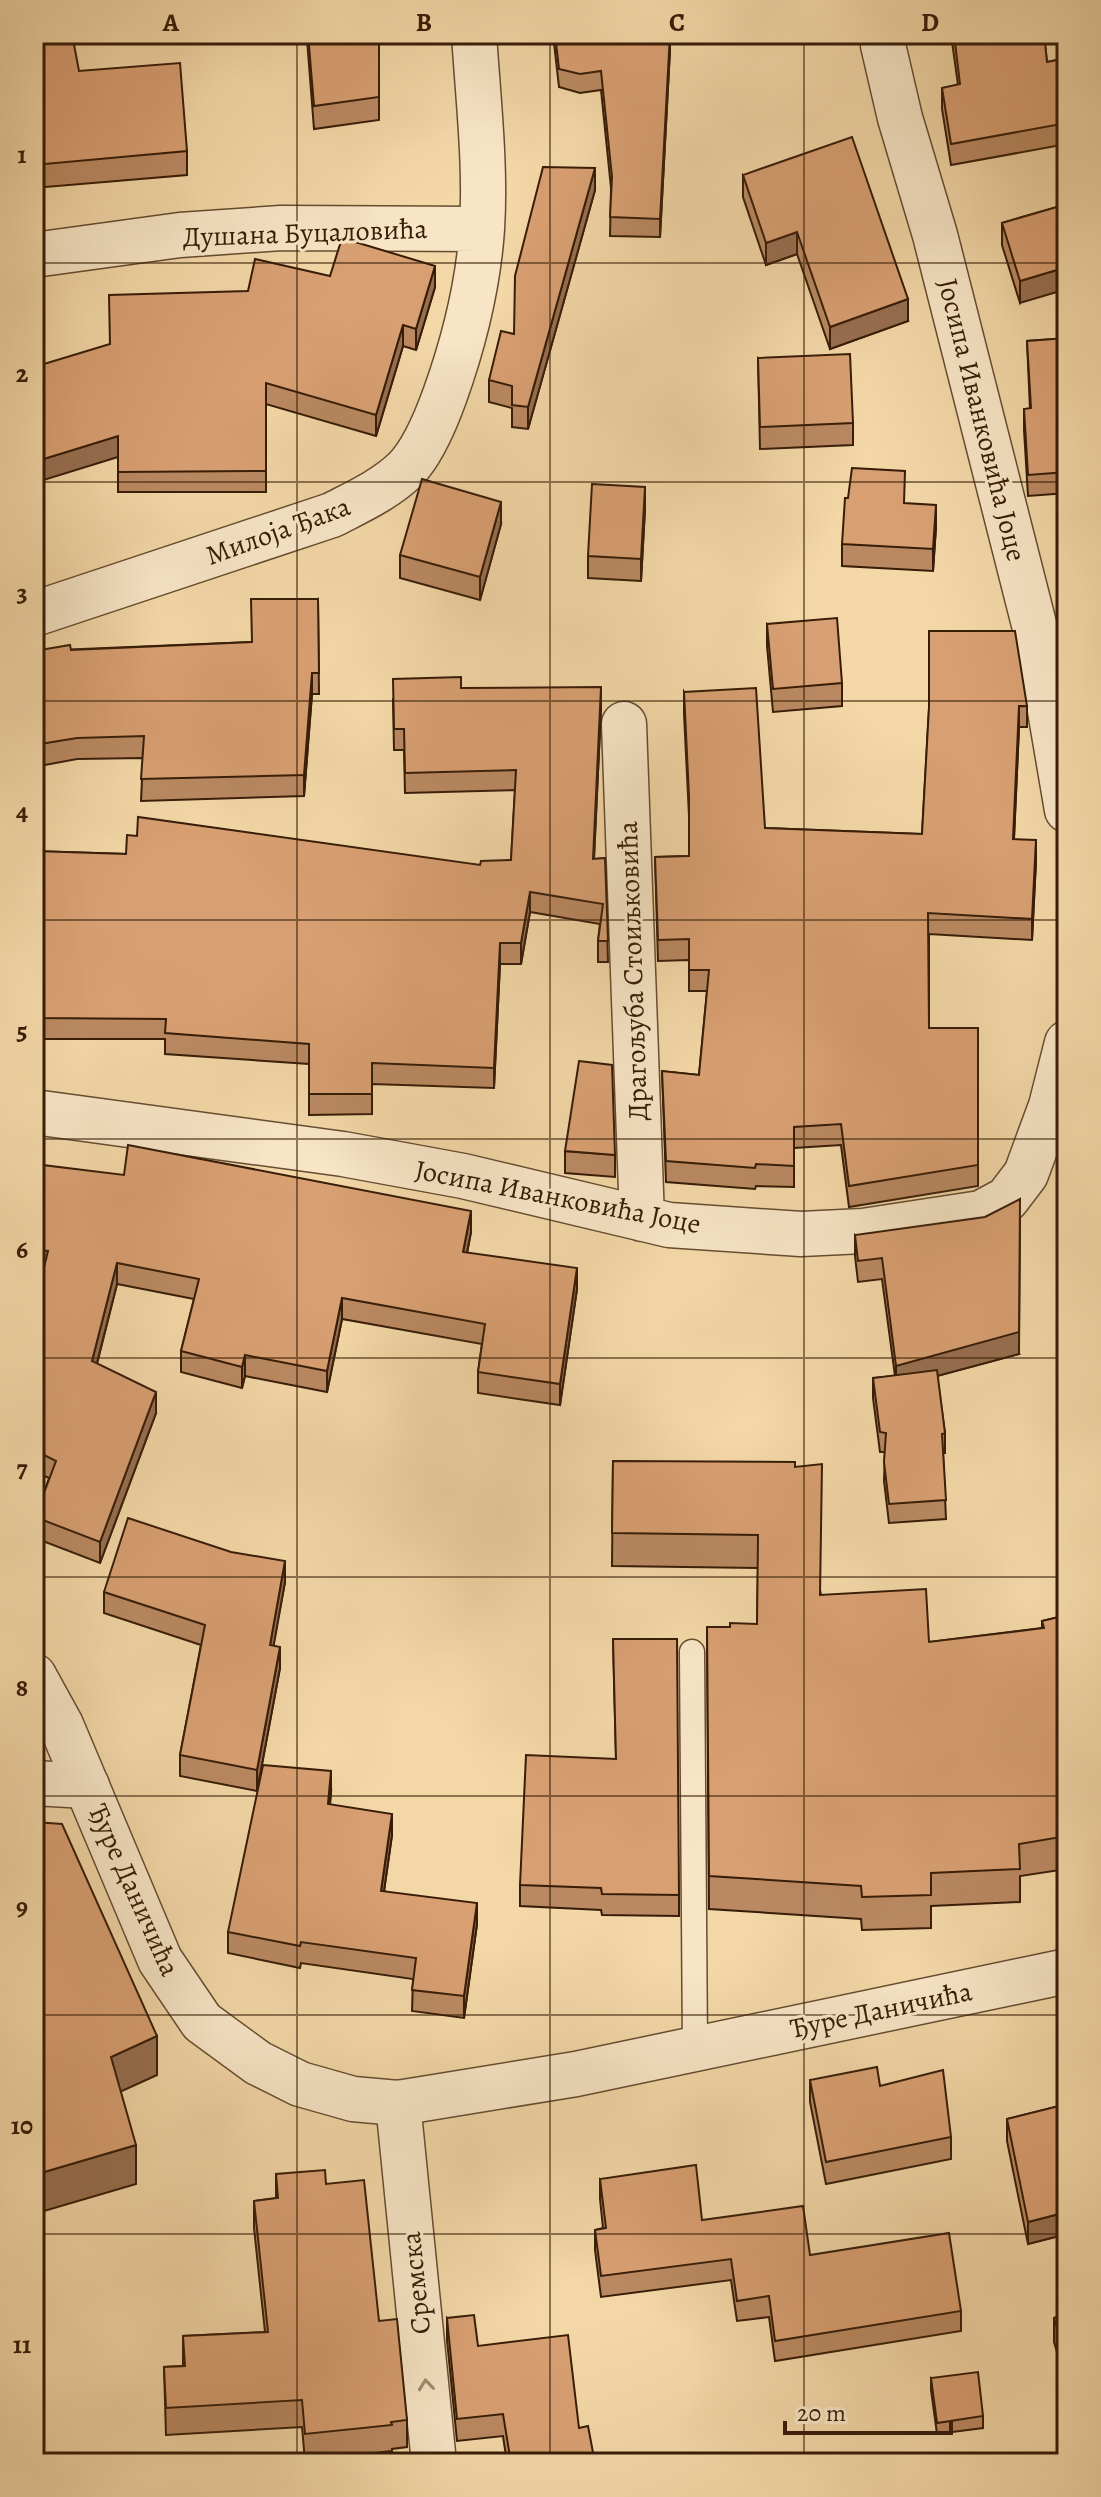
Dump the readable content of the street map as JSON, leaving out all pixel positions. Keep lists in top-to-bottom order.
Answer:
{
  "streets": {
    "street": [
      "Душана Буцаловића",
      "Јосипа Иванковића Јоце",
      "Милоја Ђака",
      "Драгољуба Стоиљковића",
      "Ђуре Даничића",
      "Сремска"
    ]
  },
  "crossings": [
    ["Душана Буцаловића", "Милоја Ђака"],
    ["Јосипа Иванковића Јоце", "Драгољуба Стоиљковића"],
    ["Ђуре Даничића", "Сремска"]
  ],
  "one_way": ["Сремска"],
  "scale_bar": "20 m",
  "grid": {
    "columns": [
      "A",
      "B",
      "C",
      "D"
    ],
    "rows": [
      "1",
      "2",
      "3",
      "4",
      "5",
      "6",
      "7",
      "8",
      "9",
      "10",
      "11"
    ]
  }
}
